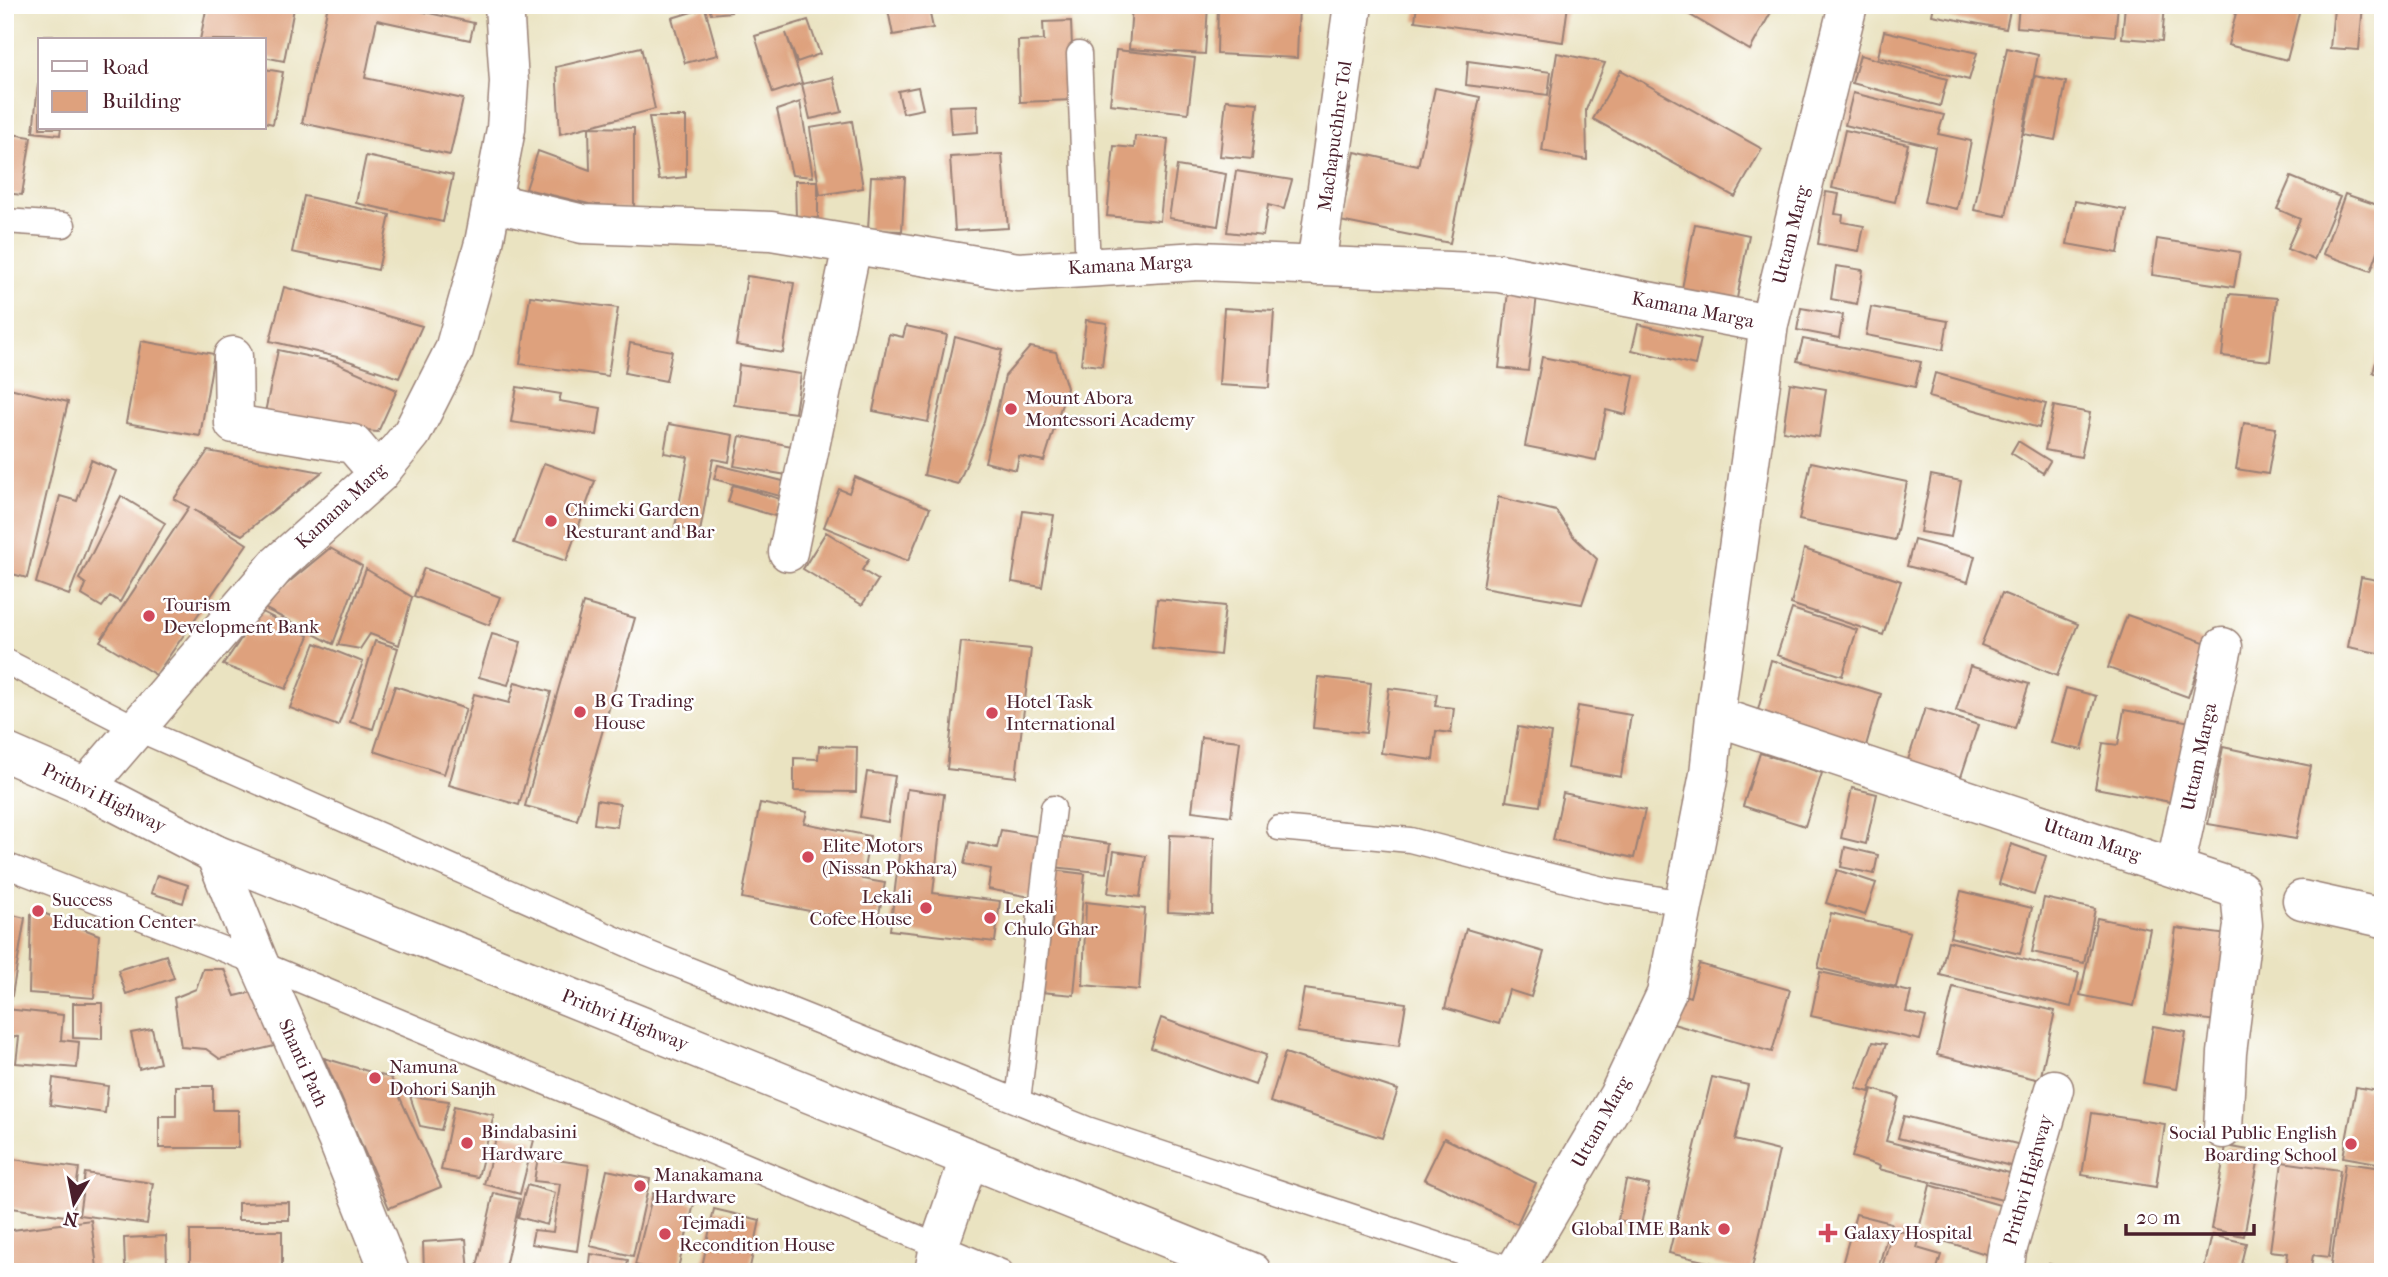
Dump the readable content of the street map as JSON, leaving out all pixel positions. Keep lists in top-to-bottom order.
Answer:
{
  "streets": {
    "main road": [
      "Machapuchhre Tol",
      "Uttam Marg",
      "Kamana Marga",
      "Kamana Marg",
      "Uttam Marga",
      "Prithvi Highway",
      "Shanti Path"
    ]
  },
  "crossings": [
    ["Machapuchhre Tol", "Kamana Marga"],
    ["Uttam Marg", "Kamana Marga"],
    ["Uttam Marg", "Uttam Marga"],
    ["Kamana Marga", "Kamana Marg"],
    ["Kamana Marg", "Prithvi Highway"],
    ["Prithvi Highway", "Shanti Path"]
  ],
  "places": {
    "other": [
      "Mount Abora Montessori Academy",
      "Chimeki Garden Resturant and Bar",
      "Tourism Development Bank",
      "B G Trading House",
      "Hotel Task International",
      "Elite Motors (Nissan Pokhara)",
      "Lekali Cofee House",
      "Success Education Center",
      "Lekali Chulo Ghar",
      "Namuna Dohori Sanjh",
      "Bindabasini Hardware",
      "Social Public English Boarding School",
      "Manakamana Hardware",
      "Global IME Bank",
      "Tejmadi Recondition House"
    ],
    "health": ["Galaxy Hospital"]
  },
  "legend": ["Road", "Building"],
  "scale_bar": "20 m",
  "north": "bottom"
}
